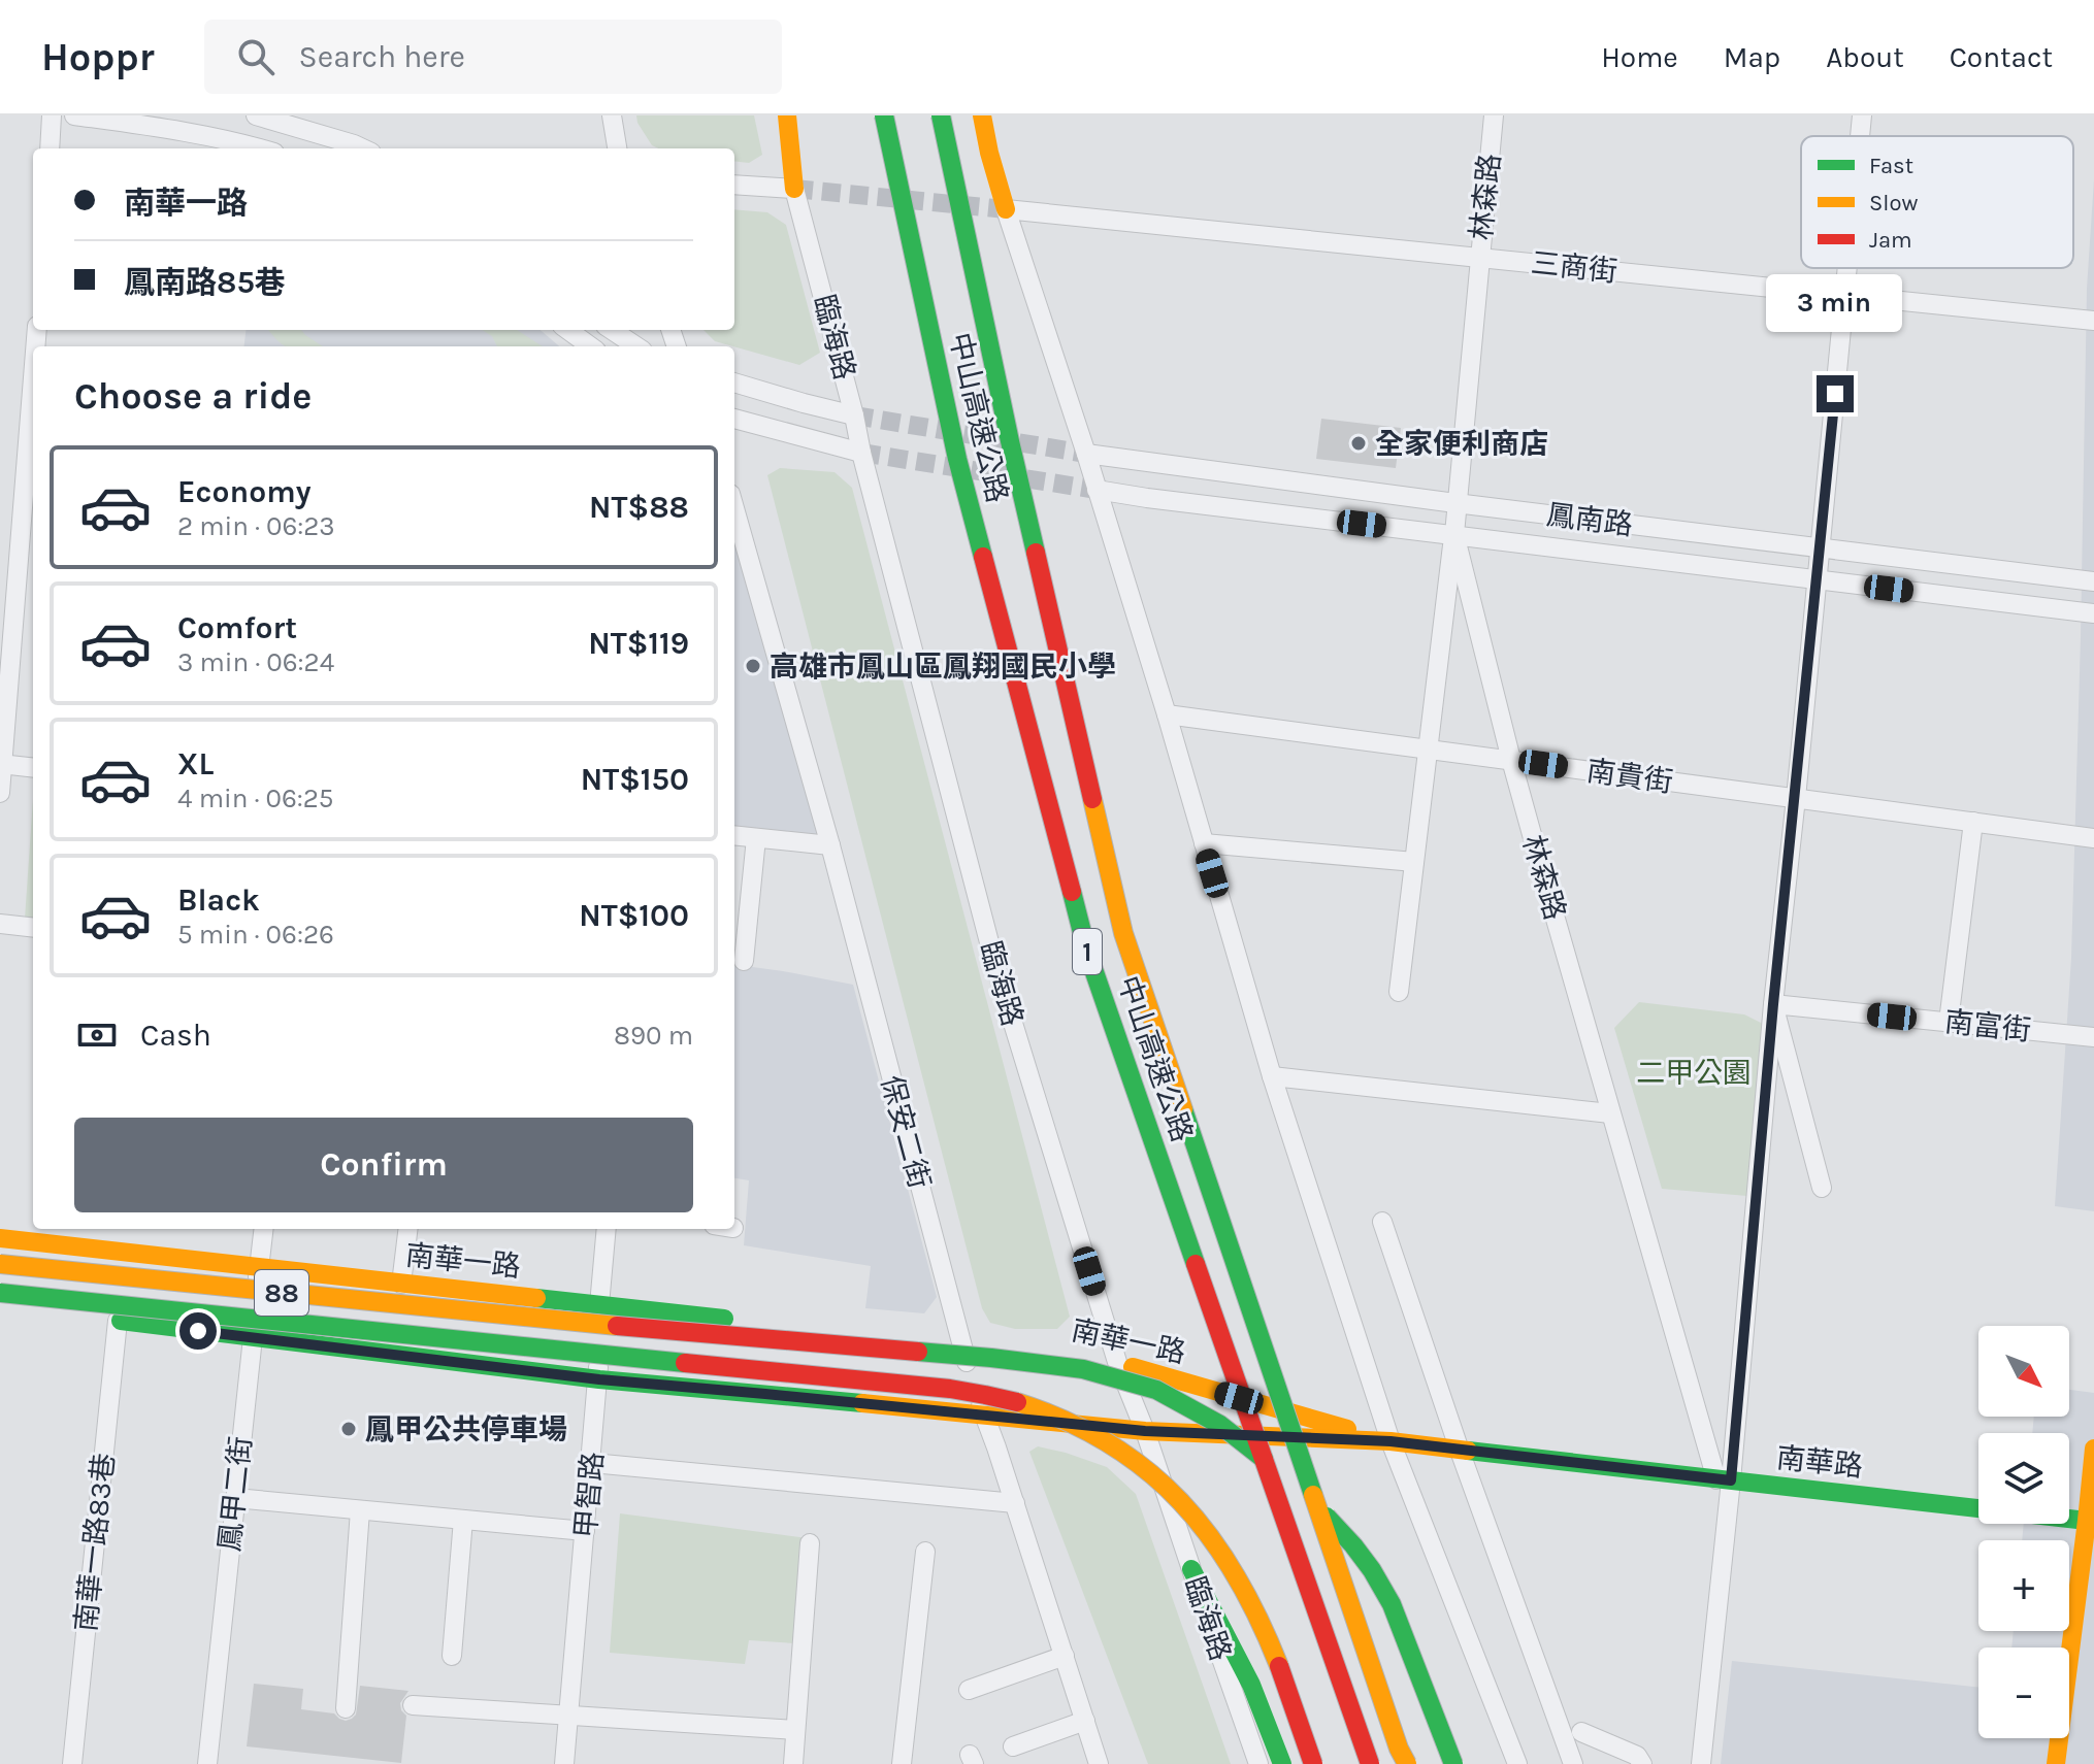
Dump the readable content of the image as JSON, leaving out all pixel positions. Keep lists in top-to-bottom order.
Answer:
{
  "streets": {
    "main road": [
      "中山高速公路",
      "1",
      "南華一路",
      "88",
      "南華路"
    ],
    "street": [
      "林森路",
      "三商街",
      "臨海路",
      "鳳南路",
      "南貴街",
      "南富街",
      "保安二街",
      "鳳甲二街",
      "甲智路",
      "南華一路83巷"
    ]
  },
  "crossings": [
    ["林森路", "三商街"],
    ["林森路", "鳳南路"],
    ["林森路", "南貴街"],
    ["林森路", "南華路"],
    ["臨海路", "南華一路"],
    ["保安二街", "南華一路"],
    ["南華一路", "南華路"],
    ["南華一路", "鳳甲二街"],
    ["南華一路", "甲智路"]
  ],
  "parks": ["二甲公園"],
  "places": ["全家便利商店", "高雄市鳳山區鳳翔國民小學", "鳳甲公共停車場"],
  "legend": ["Fast", "Slow", "Jam"],
  "north": "bottom right",
  "page": {
    "header": "Hoppr",
    "search": "Search here",
    "nav": [
      "Home",
      "Map",
      "About",
      "Contact"
    ],
    "banner": ["南華一路", "鳳南路85巷"],
    "bubble": "3 min",
    "heading": "Choose a ride",
    "list": [
      {
        "name": "Economy",
        "note": "2 min · 06:23",
        "value": "NT$88"
      },
      {
        "name": "Comfort",
        "note": "3 min · 06:24",
        "value": "NT$119"
      },
      {
        "name": "XL",
        "note": "4 min · 06:25",
        "value": "NT$150"
      },
      {
        "name": "Black",
        "note": "5 min · 06:26",
        "value": "NT$100"
      }
    ],
    "pay": ["Cash", "890 m"],
    "buttons": "Confirm",
    "map_buttons": ["+", "−"]
  }
}
